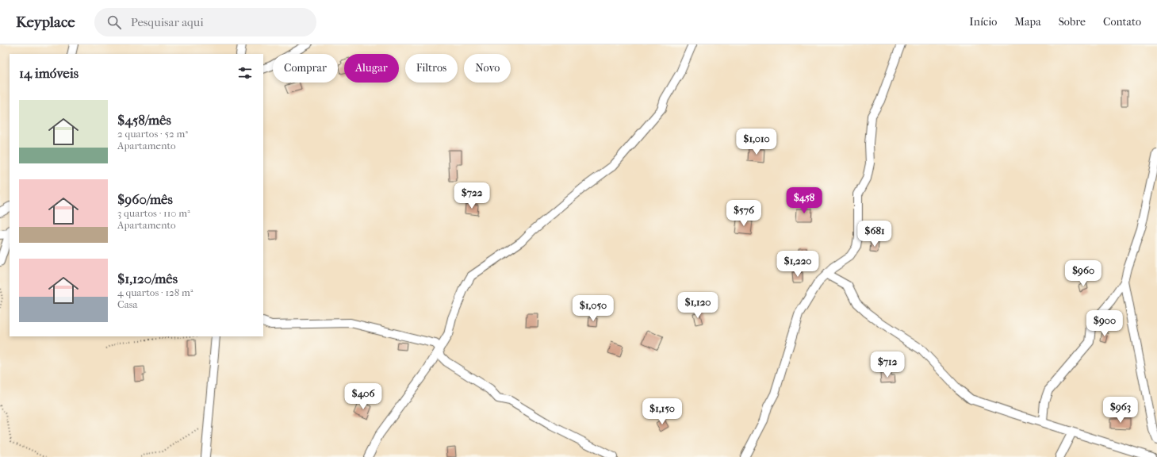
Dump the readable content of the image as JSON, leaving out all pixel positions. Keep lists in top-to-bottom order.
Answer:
{
  "page": {
    "header": "Keyplace",
    "search": "Pesquisar aqui",
    "nav": [
      "Início",
      "Mapa",
      "Sobre",
      "Contato"
    ],
    "chip": [
      "Comprar",
      "Alugar",
      "Filtros",
      "Novo"
    ],
    "heading": "14 imóveis",
    "list": [
      {
        "name": "$458/mês",
        "note": "2 quartos · 52 m² · Apartamento"
      },
      {
        "name": "$960/mês",
        "note": "3 quartos · 110 m² · Apartamento"
      },
      {
        "name": "$1,120/mês",
        "note": "4 quartos · 128 m² · Casa"
      }
    ],
    "price": [
      "$1,010",
      "$722",
      "$458",
      "$576",
      "$681",
      "$1,220",
      "$960",
      "$1,120",
      "$1,050",
      "$900",
      "$712",
      "$406",
      "$963",
      "$1,150"
    ]
  }
}
